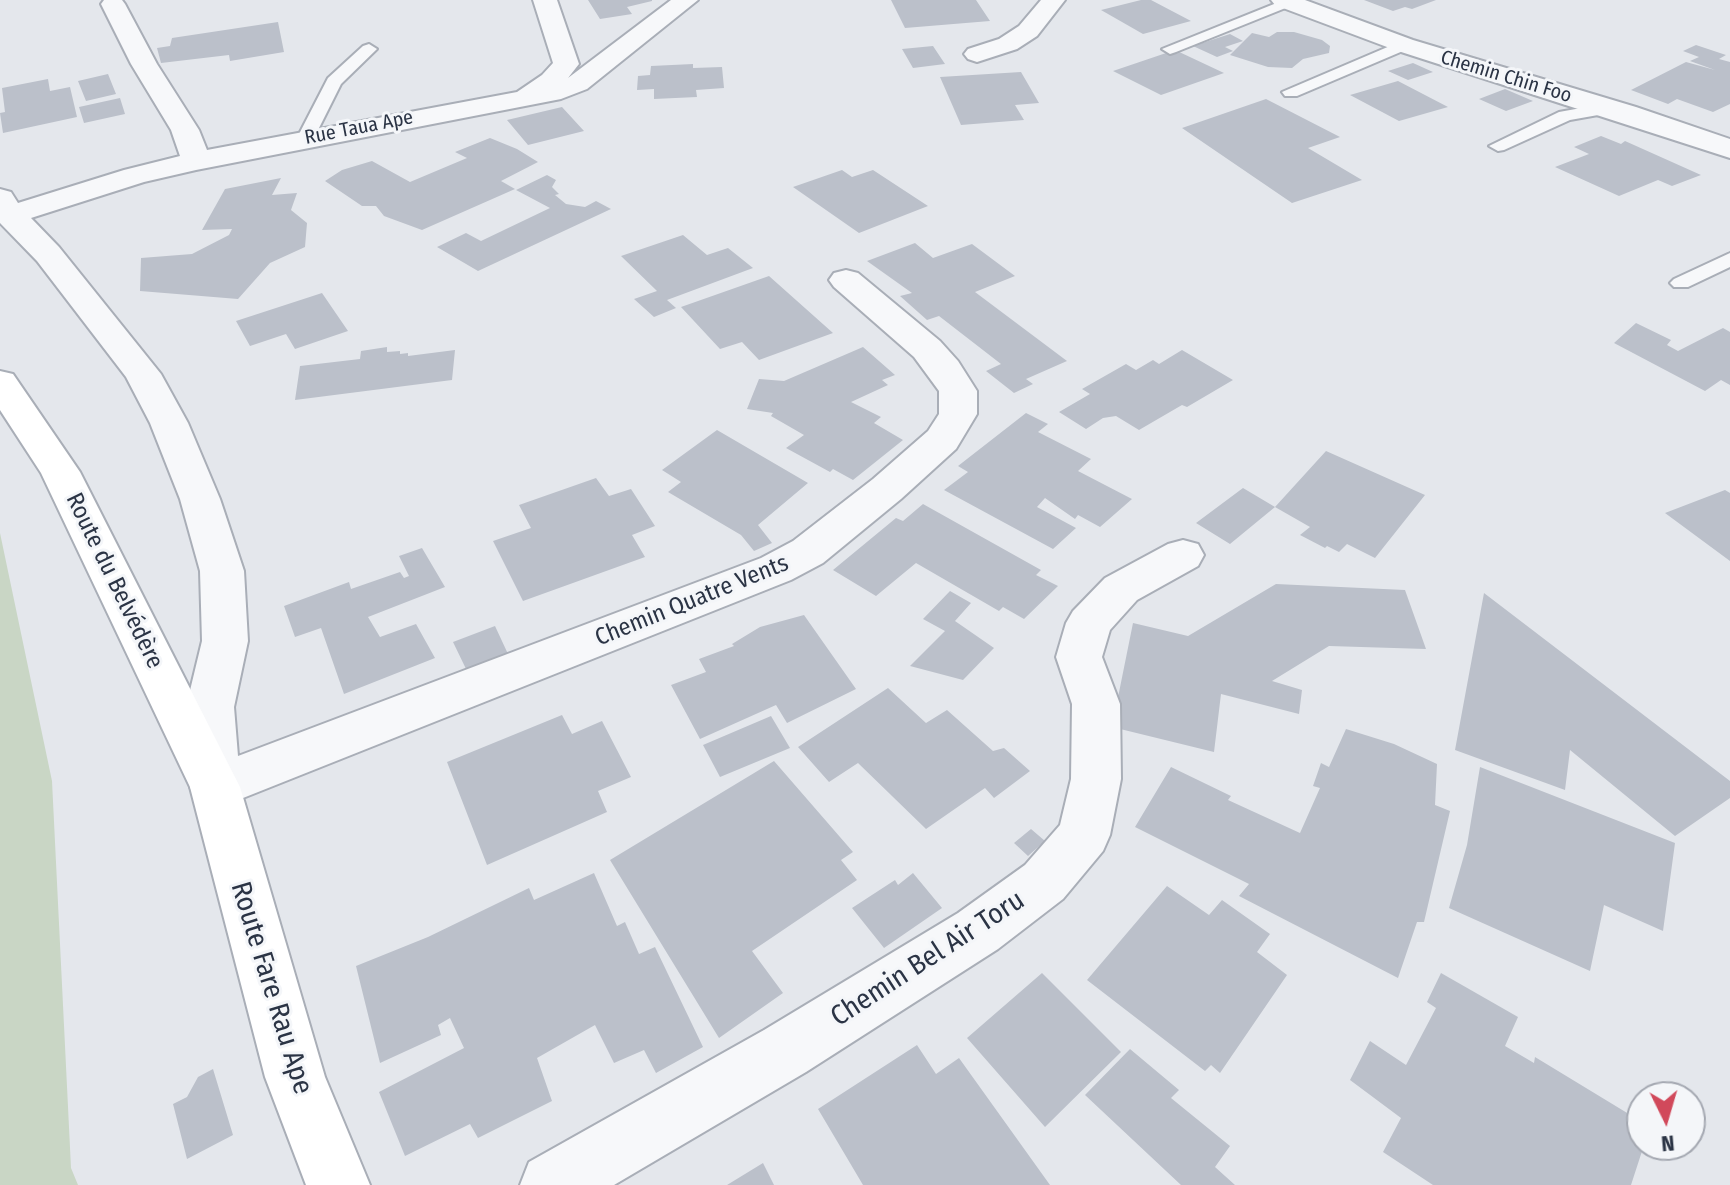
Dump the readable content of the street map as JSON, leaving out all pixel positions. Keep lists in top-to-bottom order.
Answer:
{
  "streets": {
    "street": [
      "Chemin Chin Foo",
      "Rue Taua Ape",
      "Route du Belvédère",
      "Chemin Quatre Vents",
      "Chemin Bel Air Toru",
      "Route Fare Rau Ape"
    ]
  },
  "crossings": [
    ["Route du Belvédère", "Chemin Quatre Vents"],
    ["Route du Belvédère", "Route Fare Rau Ape"],
    ["Chemin Quatre Vents", "Route Fare Rau Ape"]
  ],
  "north": "bottom"
}
